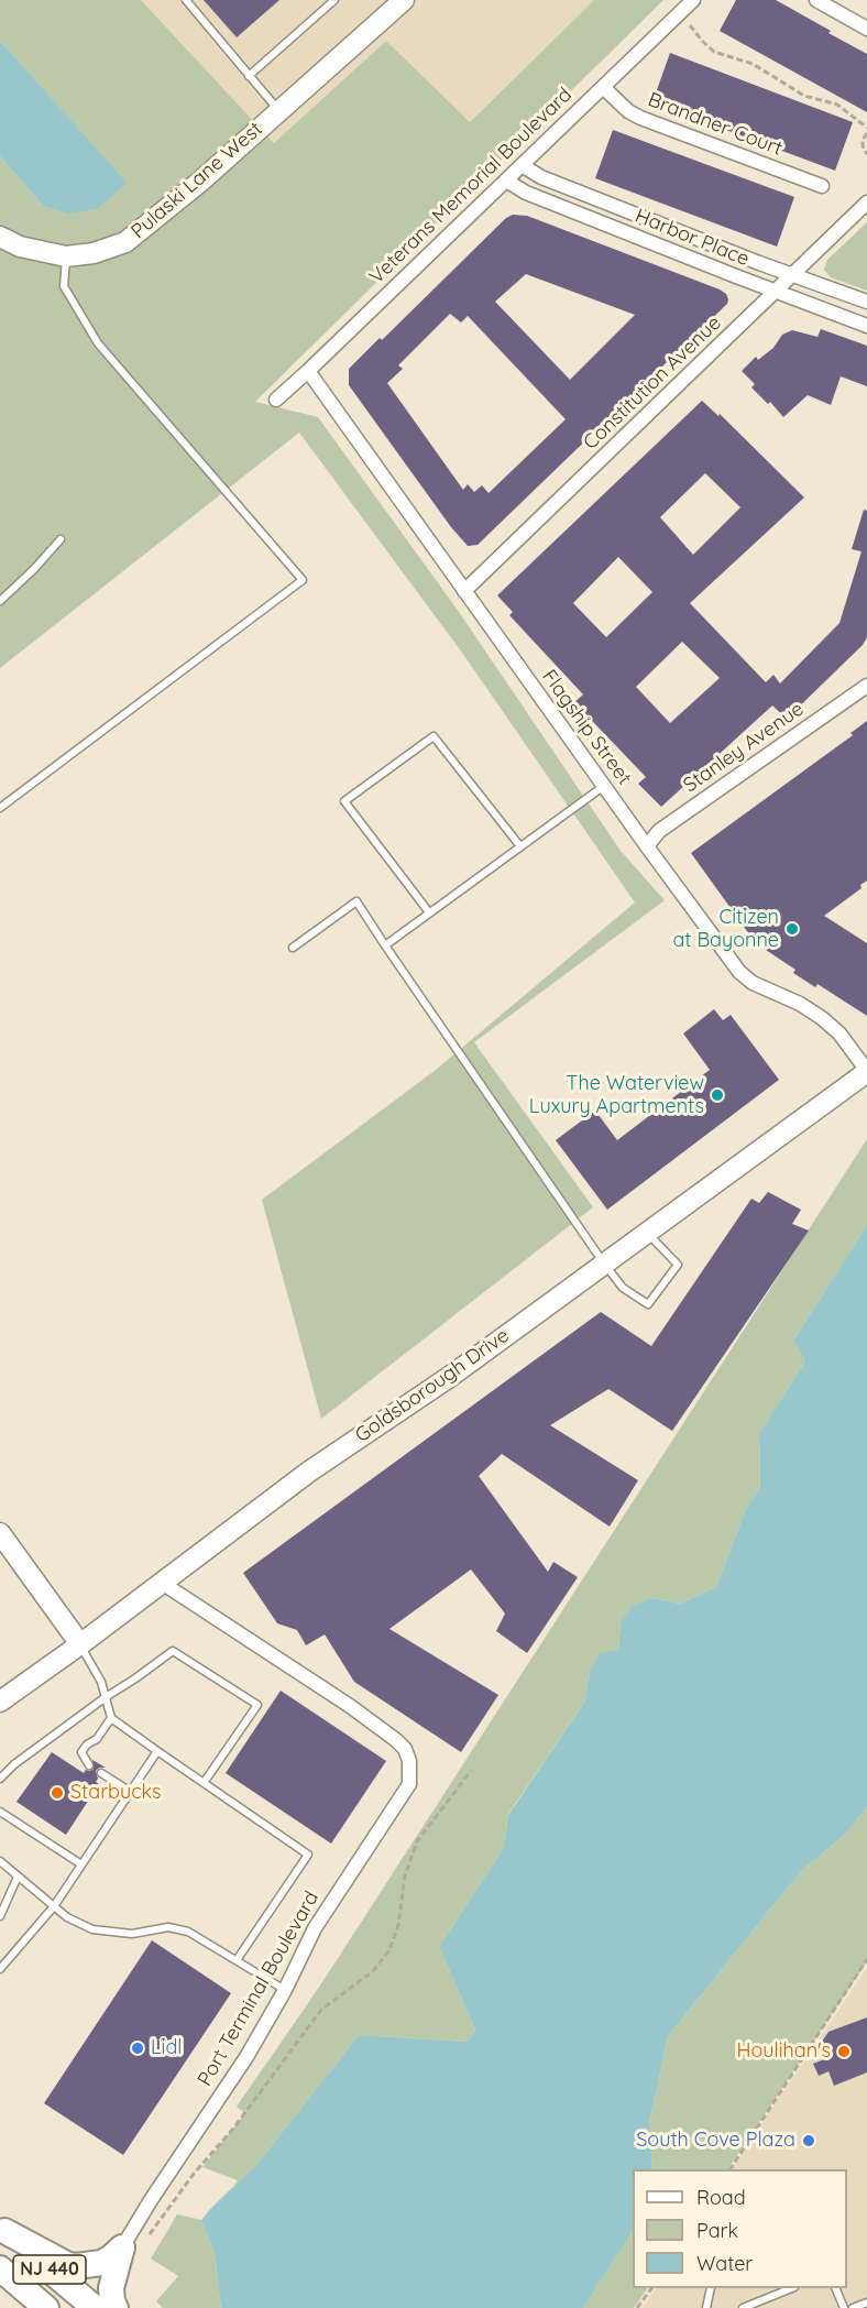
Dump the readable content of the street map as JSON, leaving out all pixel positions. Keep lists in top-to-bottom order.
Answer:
{
  "streets": {
    "highway": ["NJ 440"],
    "street": [
      "Brandner Court",
      "Pulaski Lane West",
      "Veterans Memorial Boulevard",
      "Harbor Place",
      "Constitution Avenue",
      "Flagship Street",
      "Stanley Avenue",
      "Goldsborough Drive",
      "Port Terminal Boulevard"
    ]
  },
  "crossings": [
    ["Brandner Court", "Veterans Memorial Boulevard"],
    ["Veterans Memorial Boulevard", "Harbor Place"],
    ["Veterans Memorial Boulevard", "Flagship Street"],
    ["Harbor Place", "Constitution Avenue"],
    ["Constitution Avenue", "Flagship Street"],
    ["Flagship Street", "Stanley Avenue"],
    ["Flagship Street", "Goldsborough Drive"],
    ["Goldsborough Drive", "Port Terminal Boulevard"]
  ],
  "places": [
    "Citizen at Bayonne",
    "The Waterview Luxury Apartments",
    "Starbucks",
    "Lidl",
    "Houlihan's",
    "South Cove Plaza"
  ],
  "legend": ["Road", "Park", "Water"]
}
